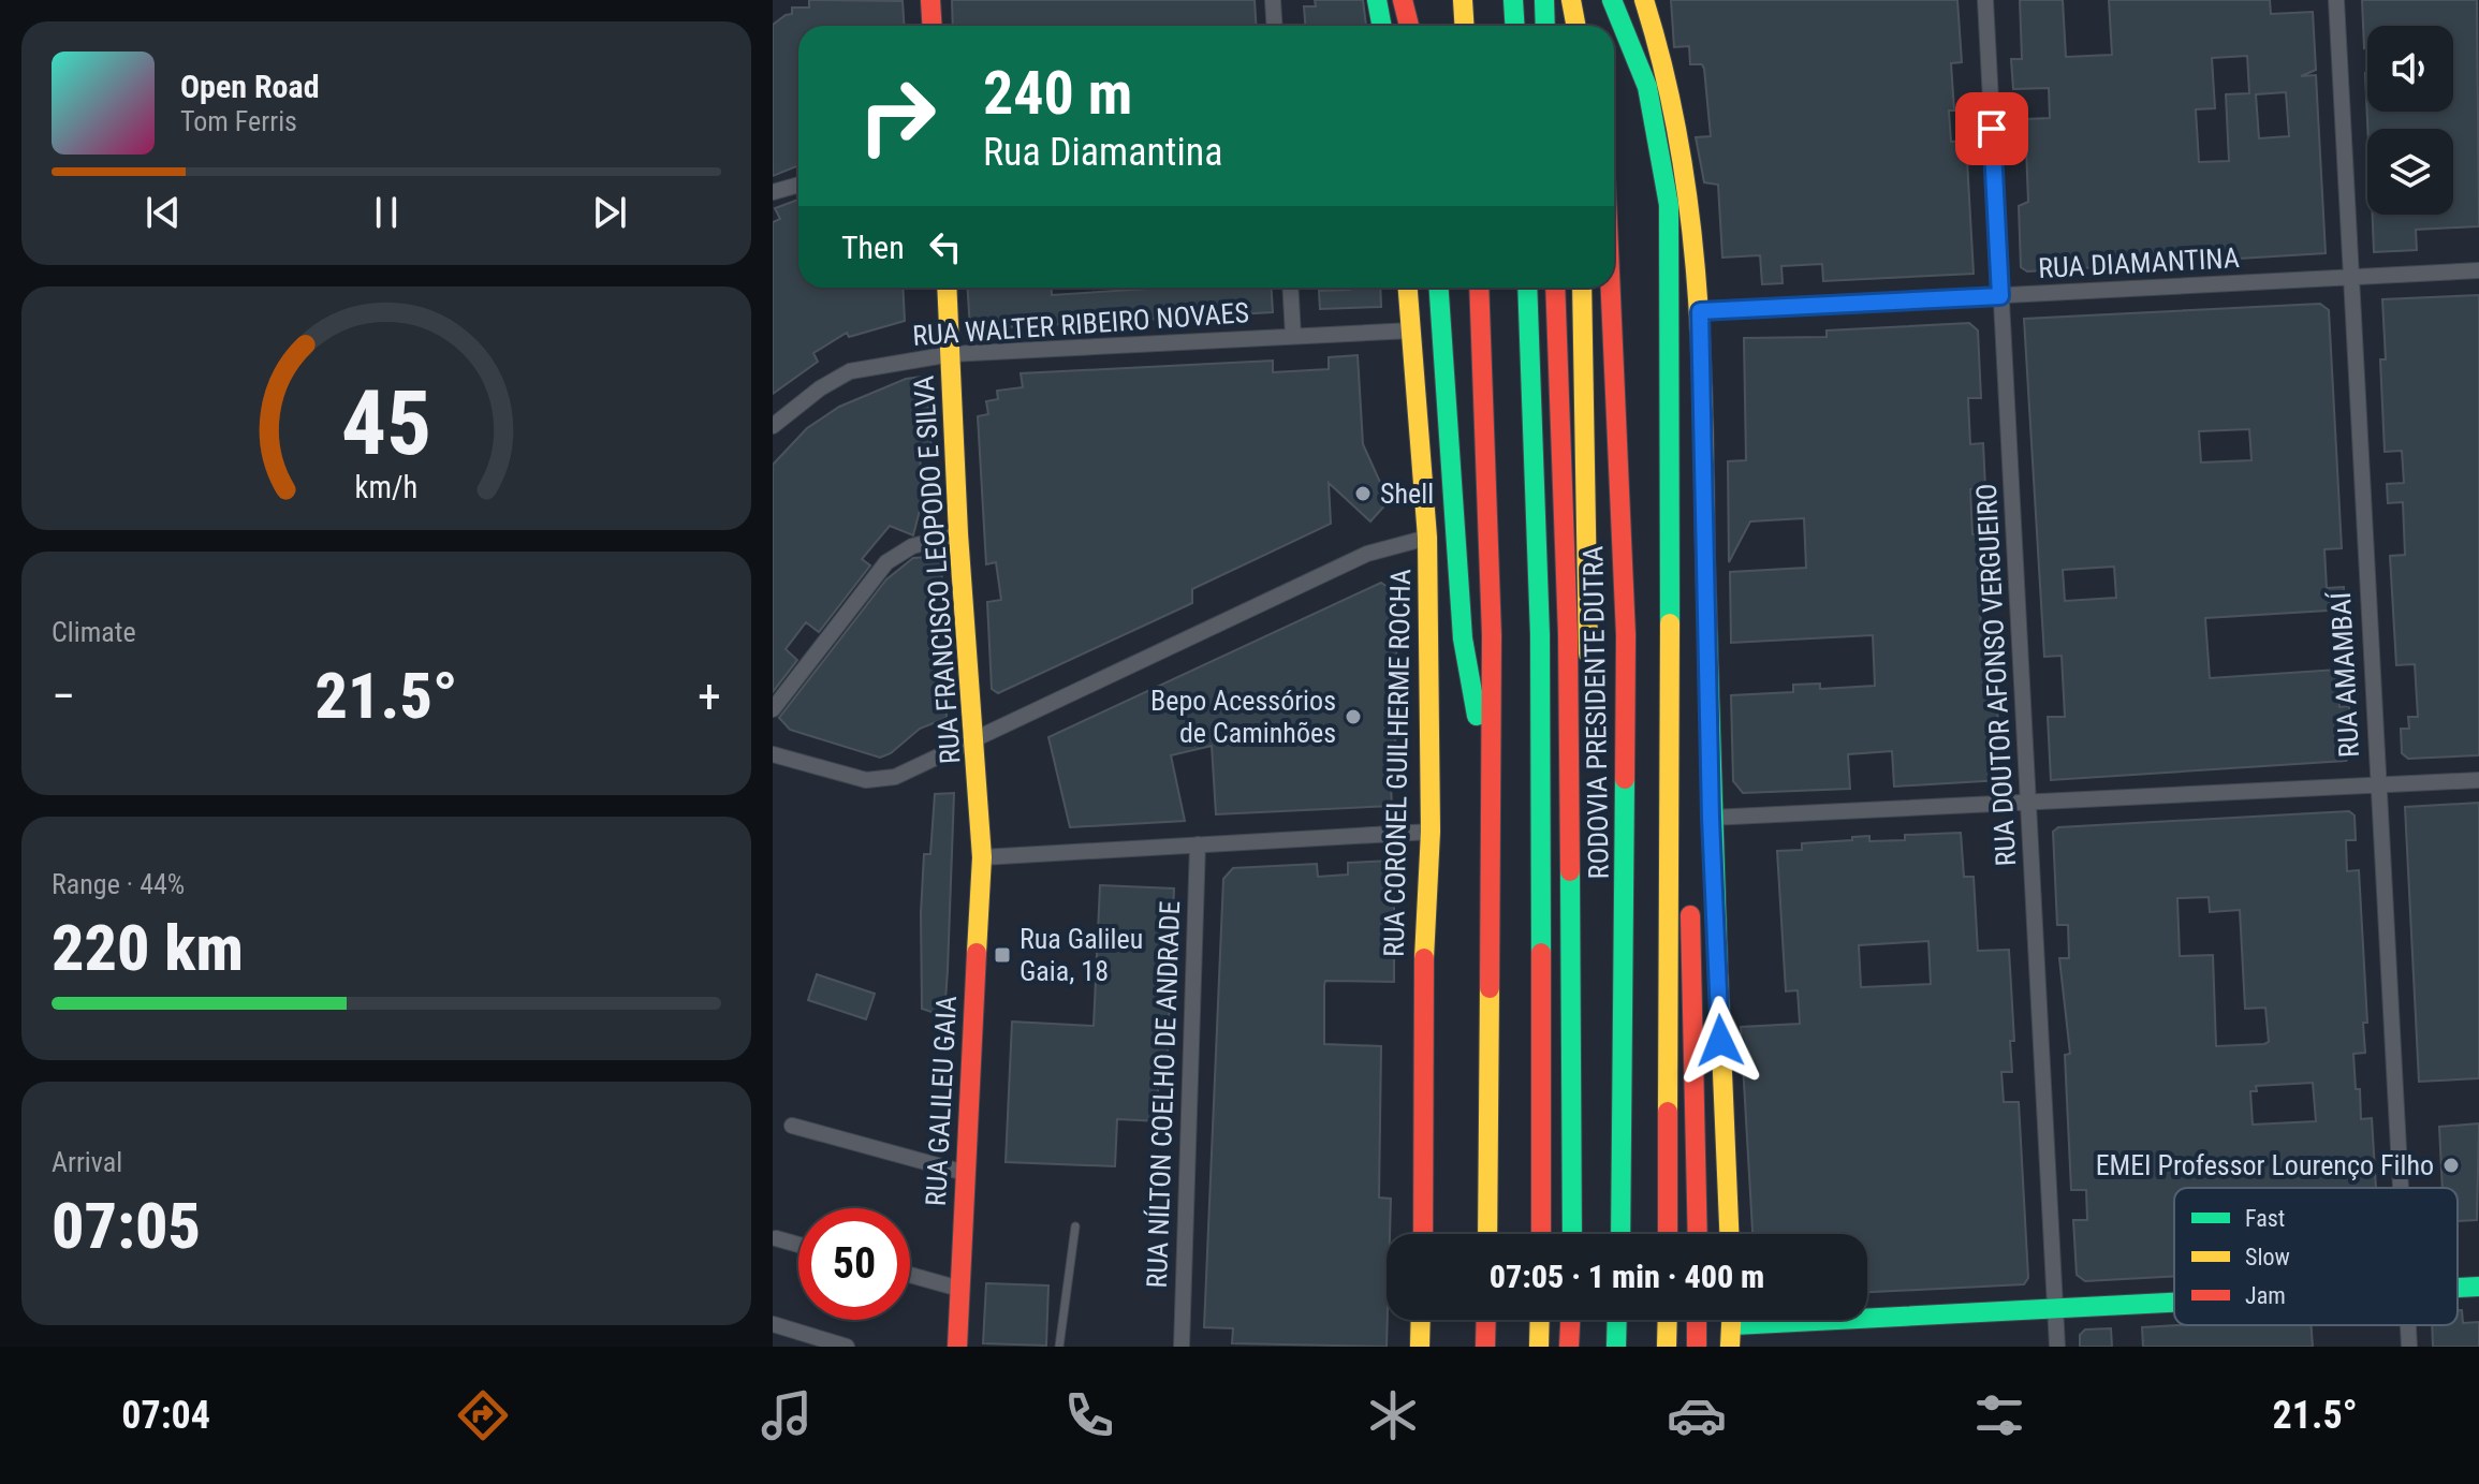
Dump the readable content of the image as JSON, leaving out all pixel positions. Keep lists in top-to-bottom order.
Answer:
{
  "streets": {
    "main road": [
      "RUA FRANCISCO LEOPODO E SILVA",
      "RODOVIA PRESIDENTE DUTRA",
      "RUA CORONEL GUILHERME ROCHA",
      "RUA GALILEU GAIA"
    ],
    "street": [
      "RUA DIAMANTINA",
      "RUA WALTER RIBEIRO NOVAES",
      "RUA DOUTOR AFONSO VERGUEIRO",
      "RUA AMAMBAÍ",
      "RUA NÍLTON COELHO DE ANDRADE"
    ]
  },
  "crossings": [
    ["RUA DIAMANTINA", "RUA DOUTOR AFONSO VERGUEIRO"],
    ["RUA DIAMANTINA", "RUA AMAMBAÍ"],
    ["RUA WALTER RIBEIRO NOVAES", "RUA FRANCISCO LEOPODO E SILVA"],
    ["RUA WALTER RIBEIRO NOVAES", "RUA CORONEL GUILHERME ROCHA"],
    ["RUA FRANCISCO LEOPODO E SILVA", "RUA GALILEU GAIA"]
  ],
  "places": {
    "other": ["Shell", "Bepo Acessórios de Caminhões", "EMEI Professor Lourenço Filho"],
    "transit": ["Rua Galileu Gaia, 18"]
  },
  "legend": ["Fast", "Slow", "Jam"],
  "page": {
    "turn": ["240 m", "Rua Diamantina"],
    "song": ["Open Road", "Tom Ferris"],
    "then": "Then",
    "tile": [
      "Climate",
      ["Range · 44%", "220 km"],
      ["Arrival", "07:05"]
    ],
    "heat": ["−", "21.5°", "+"],
    "limit": "50",
    "trip": "07:05 · 1 min · 400 m",
    "tabs": ["07:04", "21.5°"],
    "gauge": ["45", "km/h"]
  }
}
